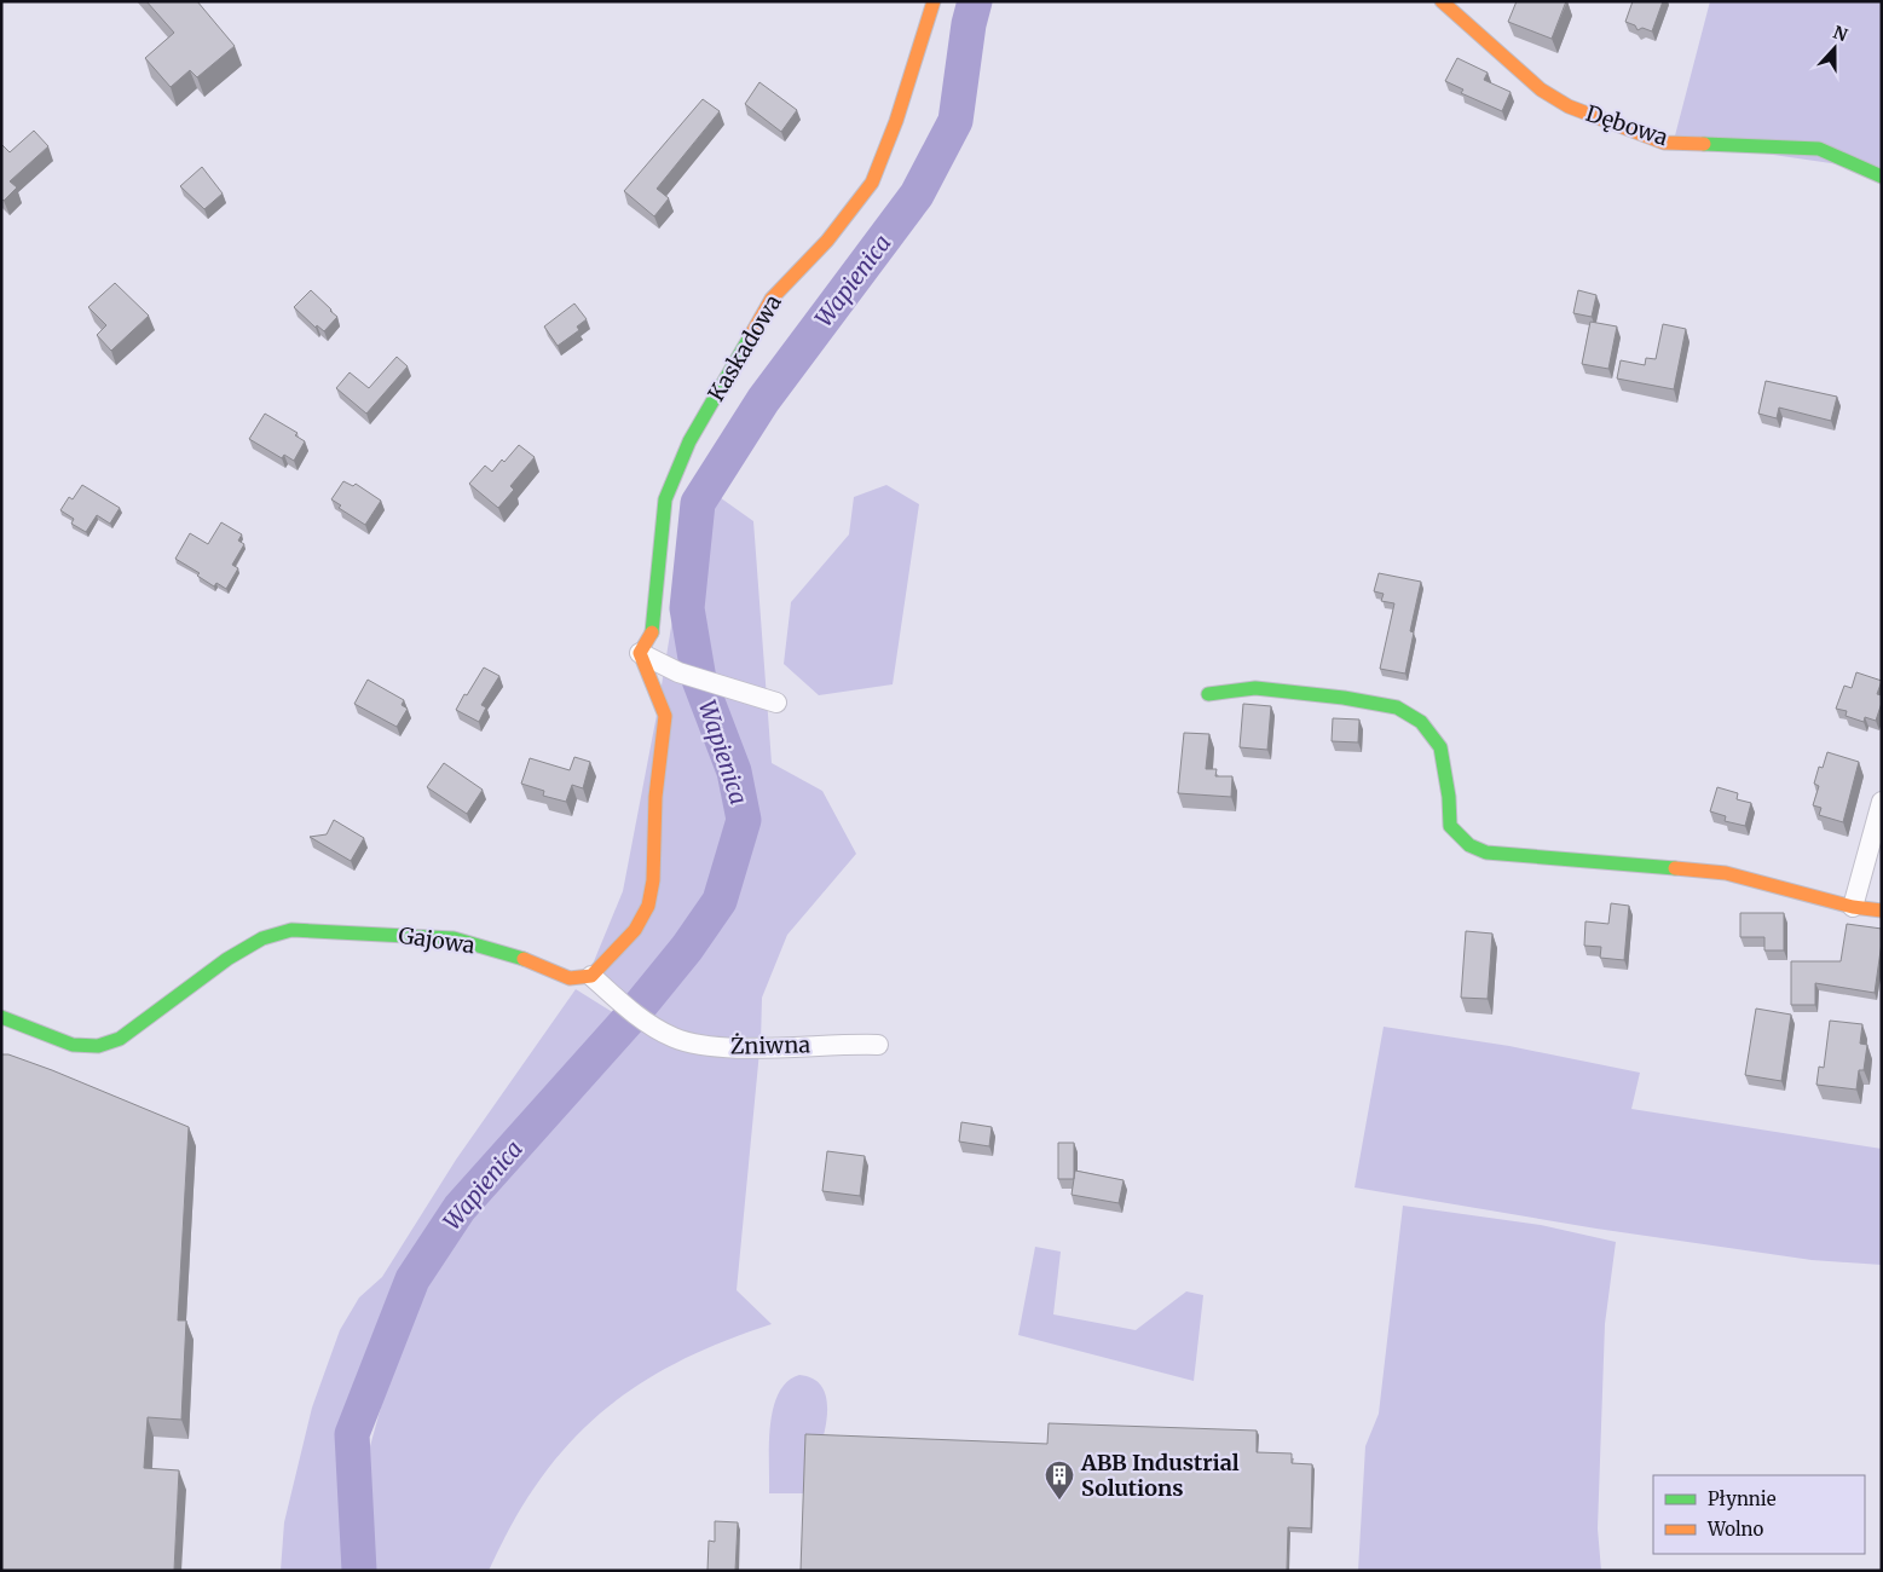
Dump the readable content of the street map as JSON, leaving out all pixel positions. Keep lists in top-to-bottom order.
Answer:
{
  "streets": {
    "street": [
      "Dębowa",
      "Kaskadowa",
      "Gajowa",
      "Żniwna"
    ]
  },
  "crossings": [
    ["Gajowa", "Żniwna"]
  ],
  "water": ["Wapienica"],
  "places": {
    "building": ["ABB Industrial Solutions"]
  },
  "legend": ["Płynnie", "Wolno"],
  "north": "top"
}
